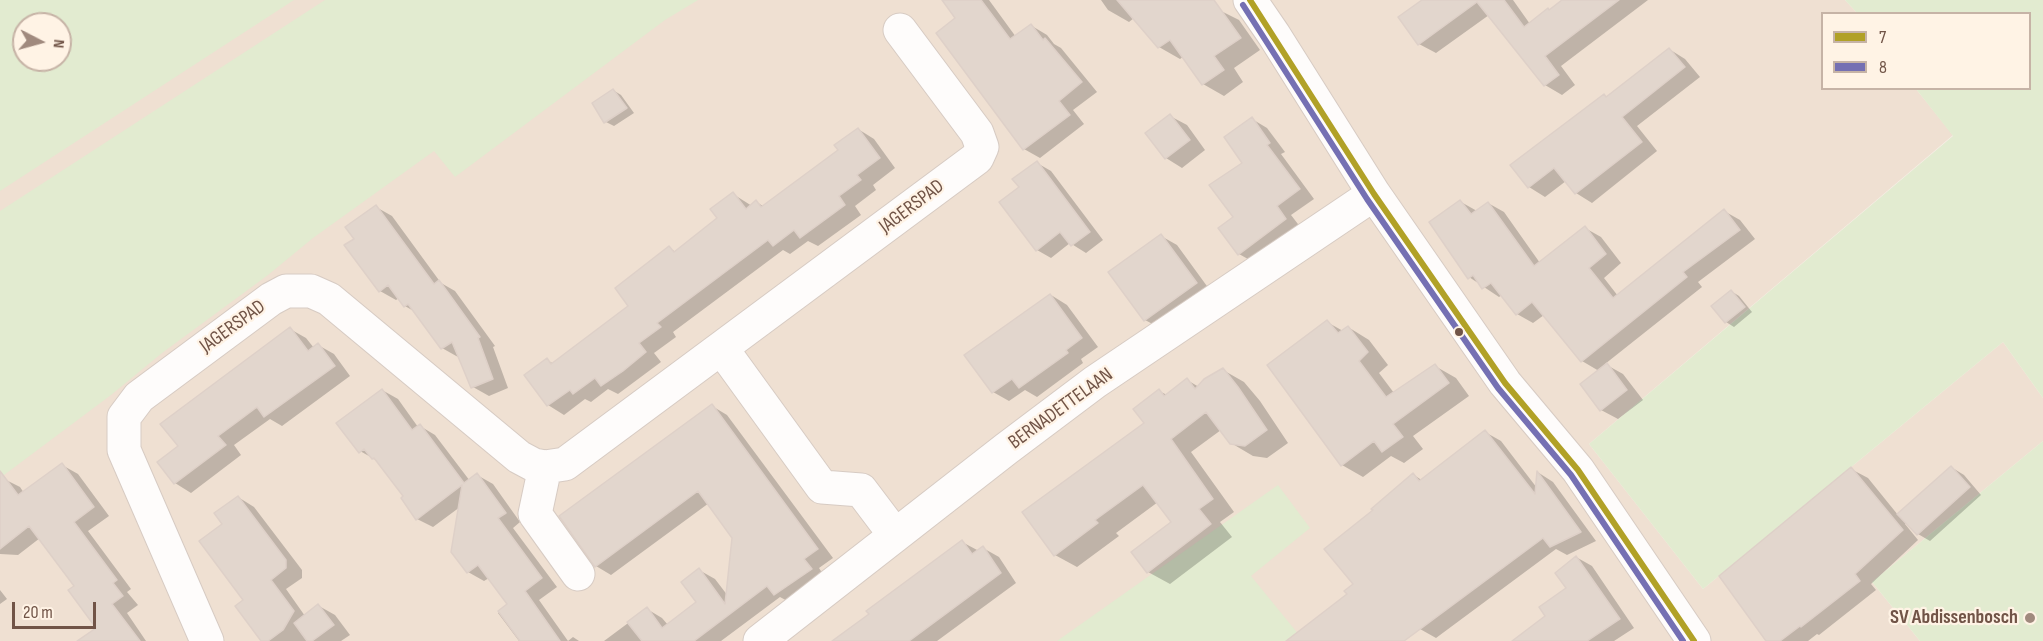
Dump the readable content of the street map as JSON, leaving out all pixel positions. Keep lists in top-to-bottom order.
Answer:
{
  "streets": {
    "street": ["JAGERSPAD", "BERNADETTELAAN"]
  },
  "places": ["SV Abdissenbosch"],
  "lines": ["transit line 7", "transit line 8"],
  "legend": ["7", "8"],
  "scale_bar": "20 m",
  "north": "right"
}
